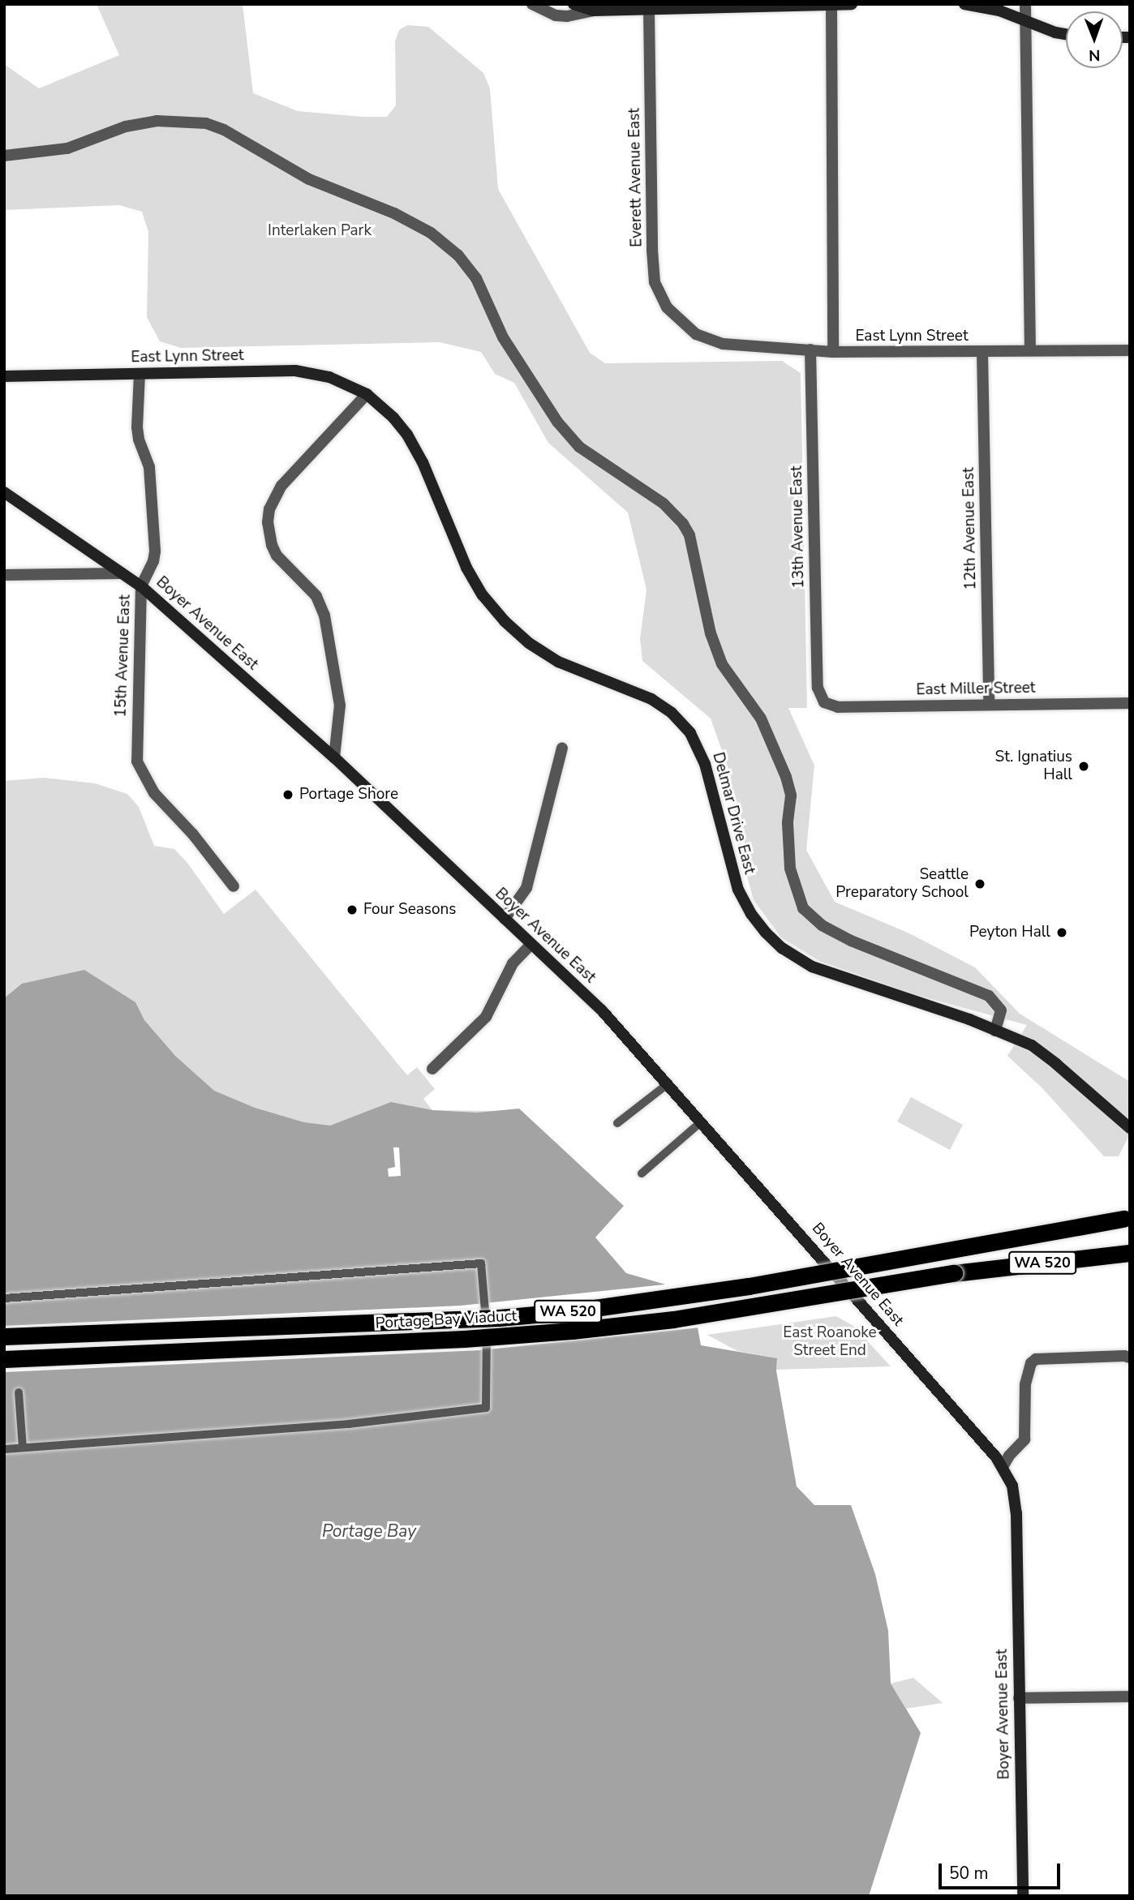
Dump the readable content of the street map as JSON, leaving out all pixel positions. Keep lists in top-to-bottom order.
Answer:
{
  "streets": {
    "highway": ["WA 520", "Portage Bay Viaduct"],
    "street": [
      "Everett Avenue East",
      "East Lynn Street",
      "13th Avenue East",
      "12th Avenue East",
      "Boyer Avenue East",
      "15th Avenue East",
      "East Miller Street",
      "Delmar Drive East"
    ]
  },
  "crossings": [
    ["Everett Avenue East", "East Lynn Street"],
    ["East Lynn Street", "13th Avenue East"],
    ["East Lynn Street", "12th Avenue East"],
    ["East Lynn Street", "15th Avenue East"],
    ["East Lynn Street", "Delmar Drive East"],
    ["13th Avenue East", "East Miller Street"],
    ["12th Avenue East", "East Miller Street"],
    ["Boyer Avenue East", "15th Avenue East"]
  ],
  "water": ["Portage Bay"],
  "parks": ["Interlaken Park", "East Roanoke Street End"],
  "places": [
    "St. Ignatius Hall",
    "Portage Shore",
    "Seattle Preparatory School",
    "Four Seasons",
    "Peyton Hall"
  ],
  "scale_bar": "50 m",
  "north": "bottom"
}
